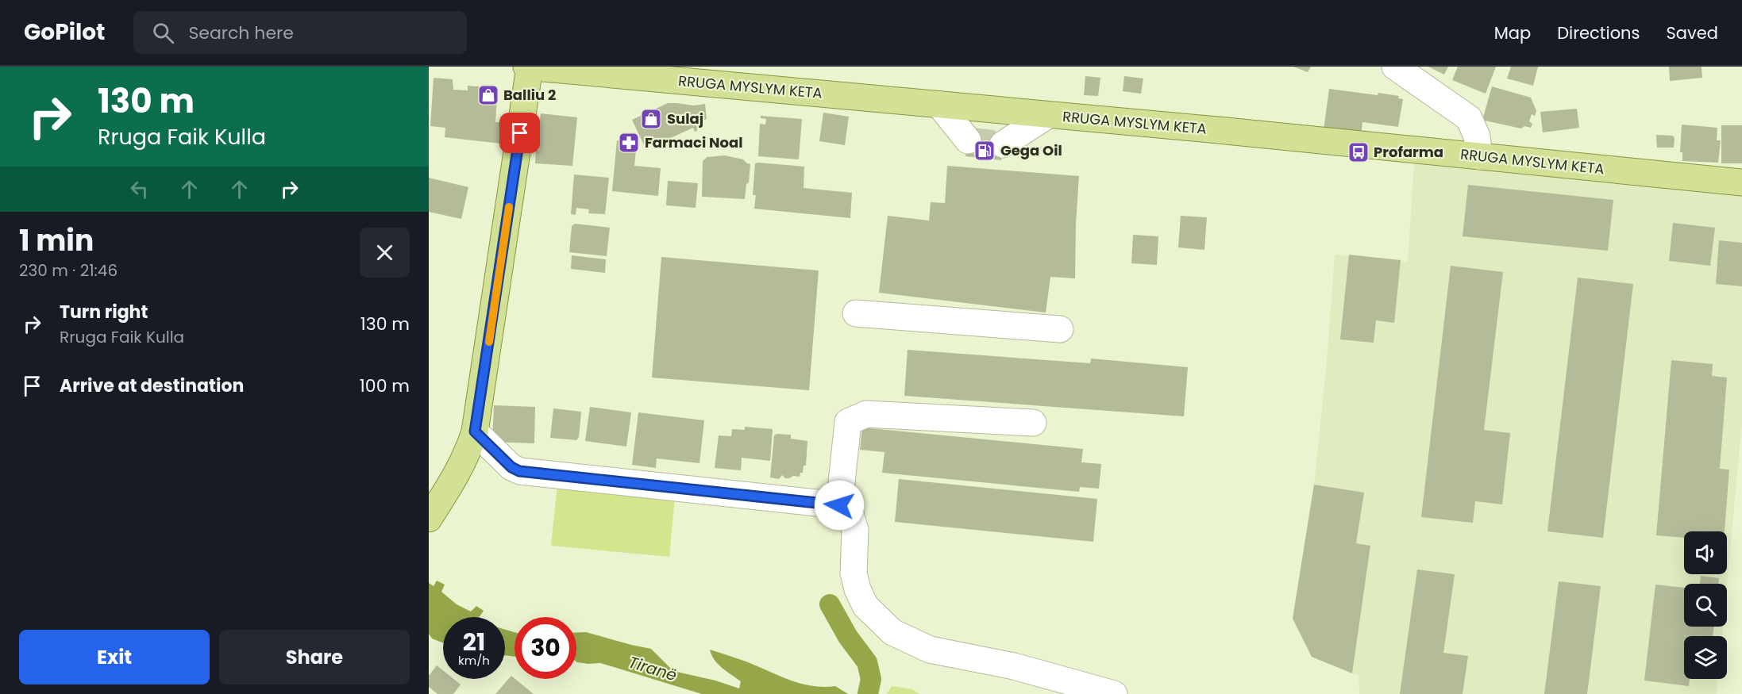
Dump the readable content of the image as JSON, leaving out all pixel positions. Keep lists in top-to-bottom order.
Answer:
{
  "streets": {
    "main road": ["RRUGA MYSLYM KETA"]
  },
  "water": ["Tiranë"],
  "places": {
    "shop": ["Balliu 2", "Sulaj"],
    "pharmacy": ["Farmaci Noal"],
    "fuel station": ["Gega Oil"],
    "bus stop": ["Profarma"]
  },
  "page": {
    "header": "GoPilot",
    "search": "Search here",
    "nav": ["Map", "Directions", "Saved"],
    "turn": ["130 m", "Rruga Faik Kulla"],
    "heading": ["1 min", "230 m · 21:46"],
    "list": [
      {
        "name": "Turn right",
        "note": "Rruga Faik Kulla",
        "value": "130 m"
      },
      {
        "name": "Arrive at destination",
        "value": "100 m"
      }
    ],
    "speed": "21 km/h",
    "limit": "30",
    "buttons": ["Exit", "Share"]
  }
}
